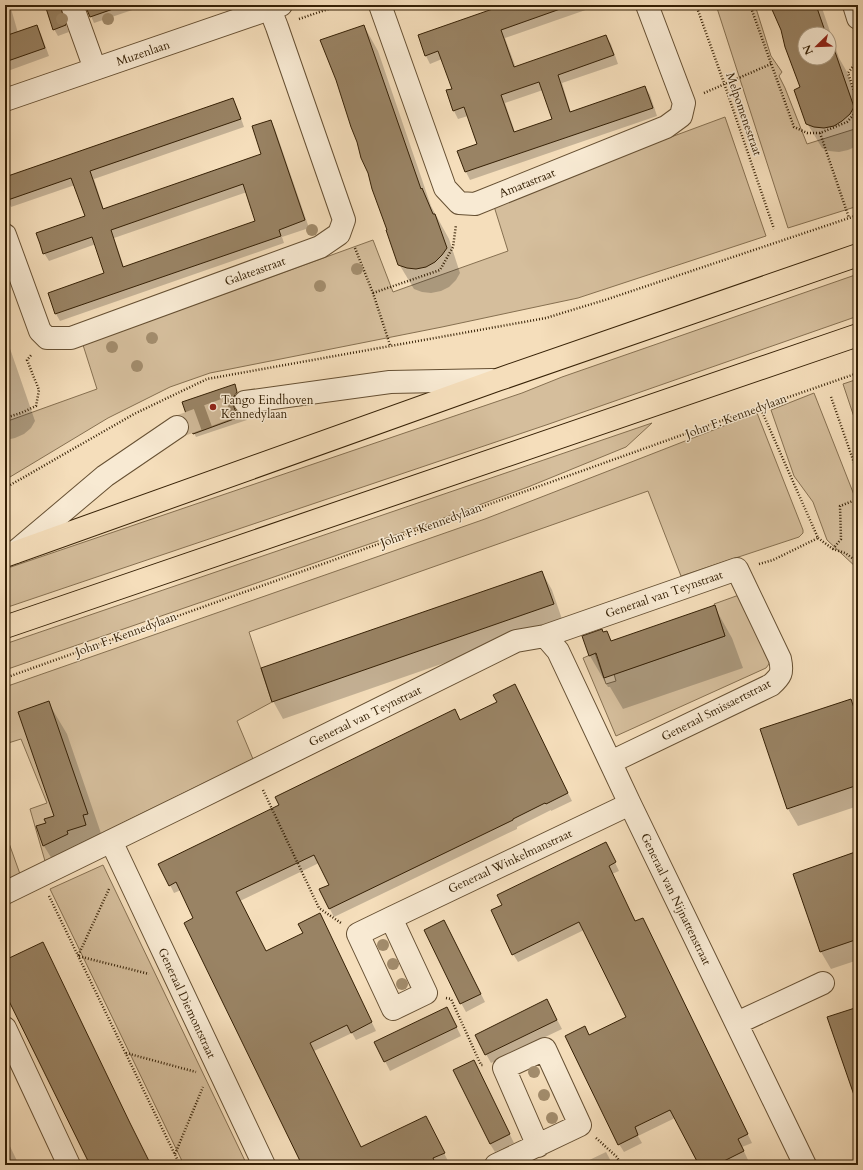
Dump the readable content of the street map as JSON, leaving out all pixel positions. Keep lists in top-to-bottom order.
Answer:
{
  "streets": {
    "street": [
      "Muzenlaan",
      "Amatastraat",
      "Galateastraat",
      "Generaal van Teynstraat",
      "Generaal Smissaertstraat",
      "Generaal Winkelmanstraat",
      "Generaal van Nijnattenstraat",
      "Generaal Diemontstraat"
    ],
    "path": ["Melpomenestraat", "John F. Kennedylaan"]
  },
  "crossings": [
    ["Generaal van Teynstraat", "Generaal Smissaertstraat"],
    ["Generaal van Teynstraat", "Generaal van Nijnattenstraat"],
    ["Generaal van Teynstraat", "Generaal Diemontstraat"],
    ["Generaal Smissaertstraat", "Generaal van Nijnattenstraat"],
    ["Generaal Winkelmanstraat", "Generaal van Nijnattenstraat"]
  ],
  "places": ["Tango Eindhoven Kennedylaan"],
  "north": "bottom left"
}
